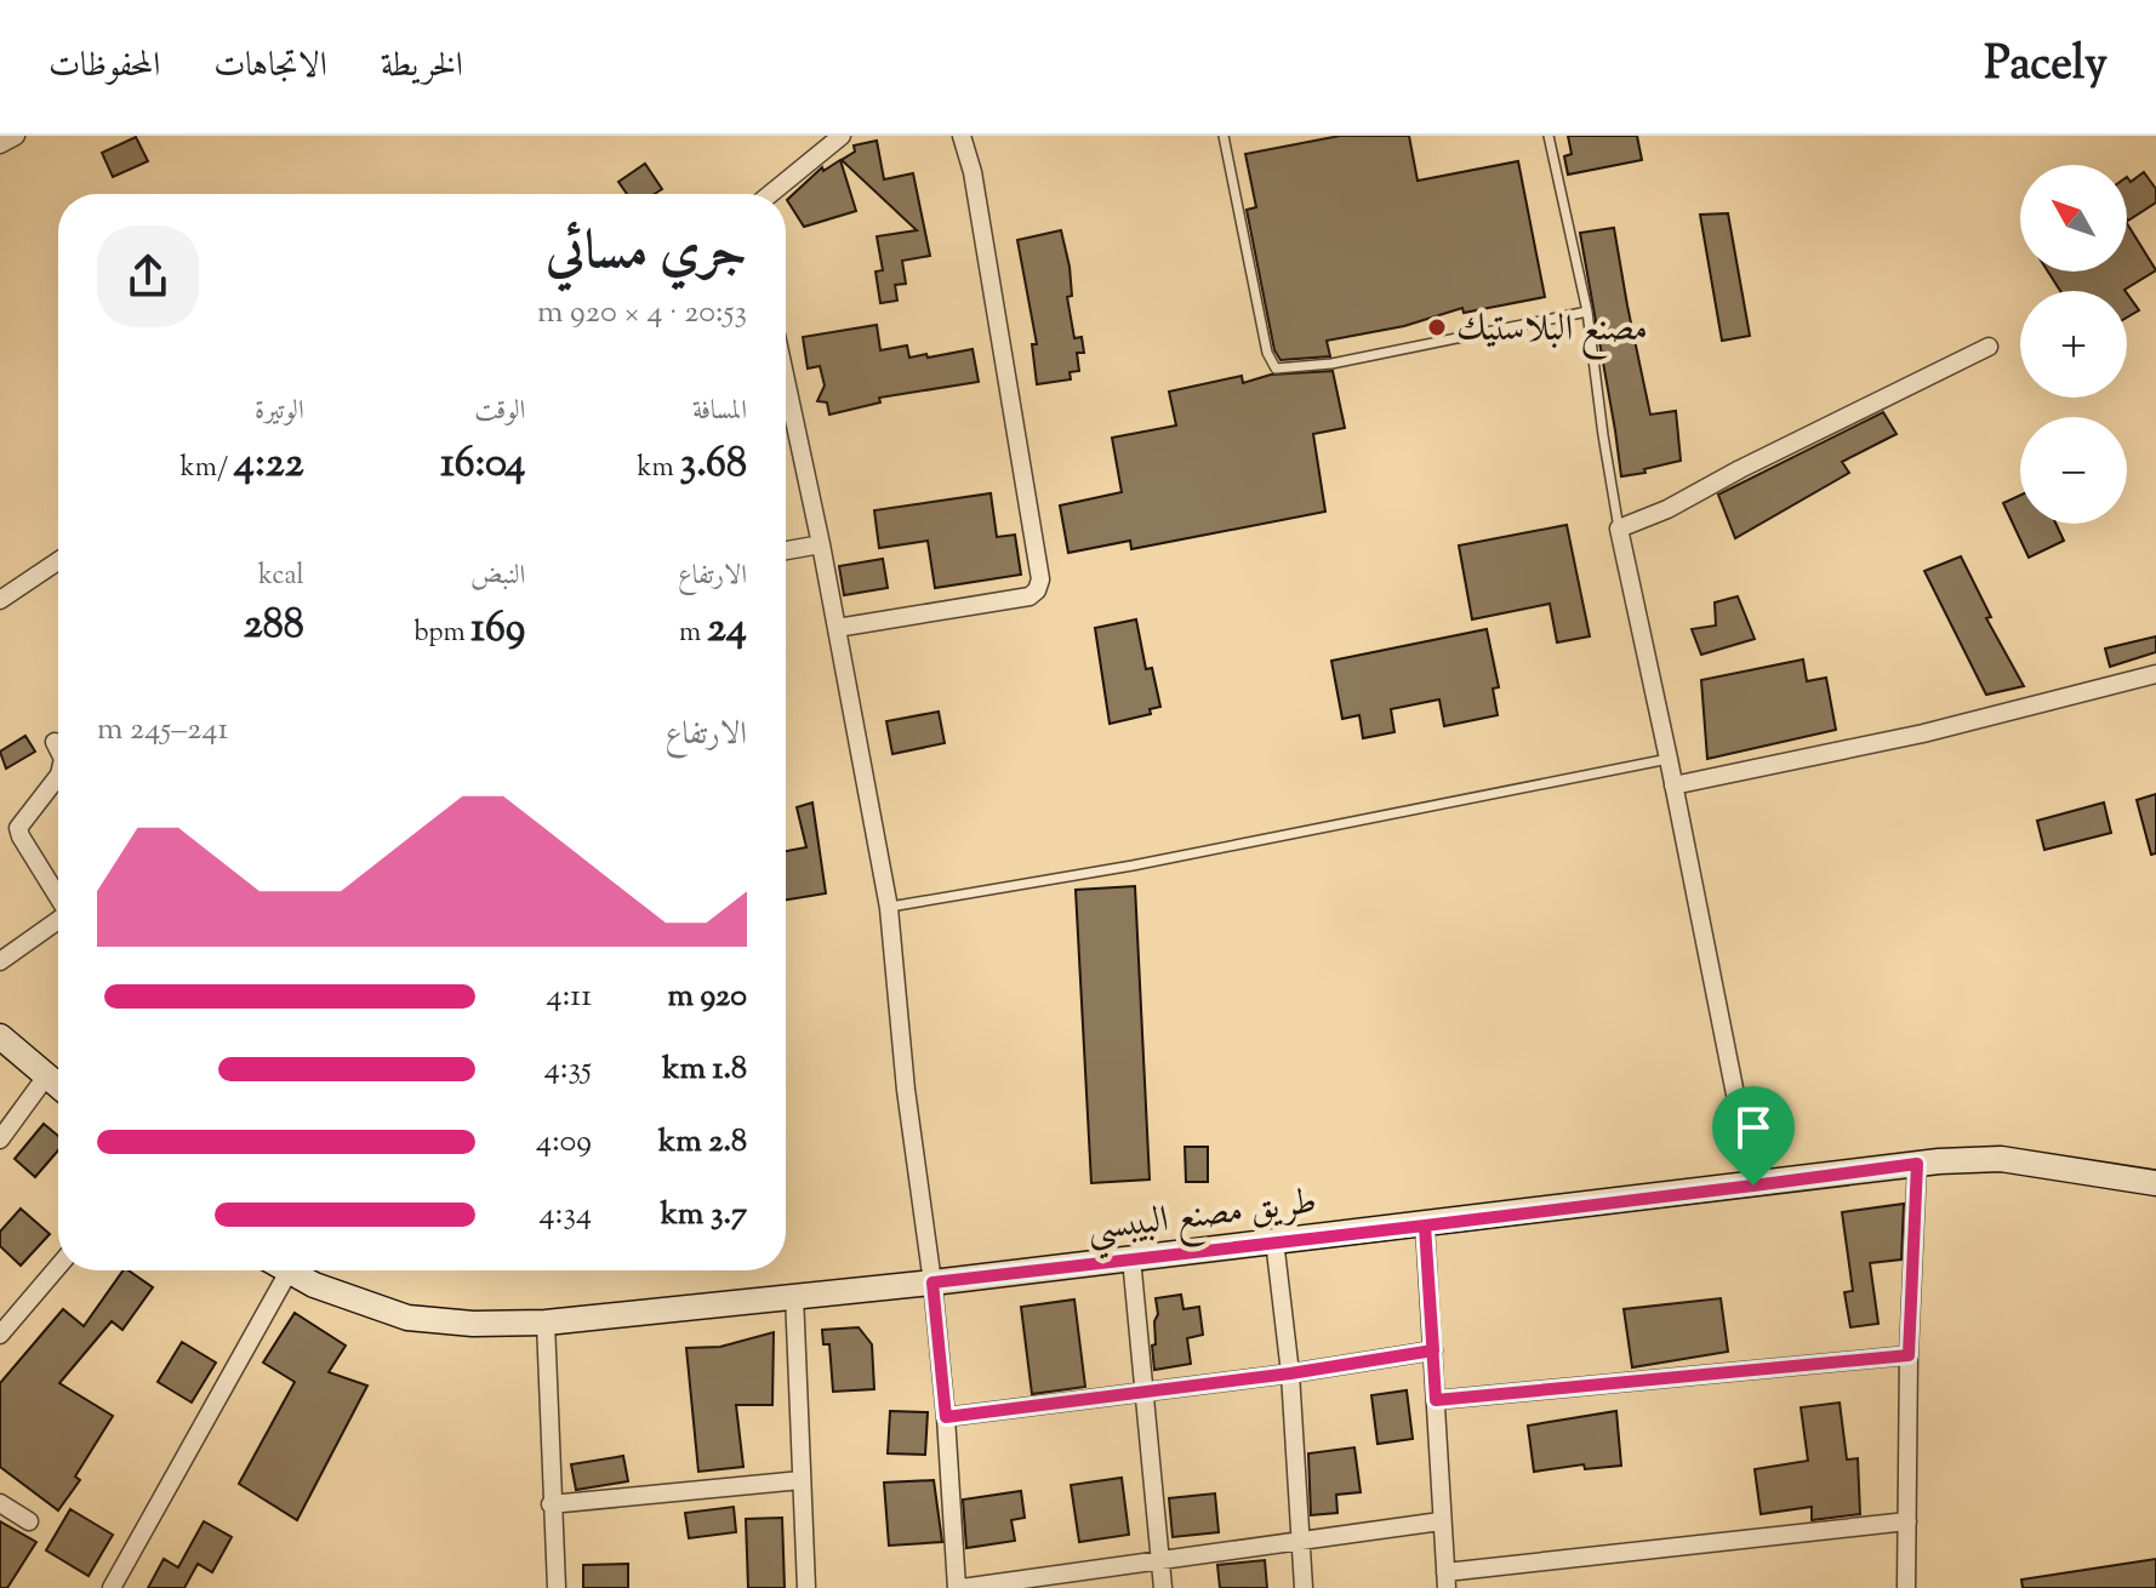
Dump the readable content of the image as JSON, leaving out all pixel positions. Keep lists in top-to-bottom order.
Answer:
{
  "streets": {
    "main road": ["طريق مصنع البيبسي"]
  },
  "places": ["مصنع البلاستيك"],
  "north": "top left",
  "page": {
    "header": "Pacely",
    "nav": ["الخريطة", "الاتجاهات", "المحفوظات"],
    "map_buttons": ["+", "−"],
    "heading": ["جري مسائي", "20:53 · 4 × 920 m"],
    "stats": [
      ["المسافة", "3.68 km"],
      ["الوقت", "16:04"],
      ["الوتيرة", "4:22 /km"],
      ["الارتفاع", "24 m"],
      ["النبض", "169 bpm"],
      ["kcal", "288"]
    ],
    "chart": ["الارتفاع", "241–245 m"],
    "list": [
      {
        "name": "920 m",
        "note": "4:11"
      },
      {
        "name": "1.8 km",
        "note": "4:35"
      },
      {
        "name": "2.8 km",
        "note": "4:09"
      },
      {
        "name": "3.7 km",
        "note": "4:34"
      }
    ]
  }
}
